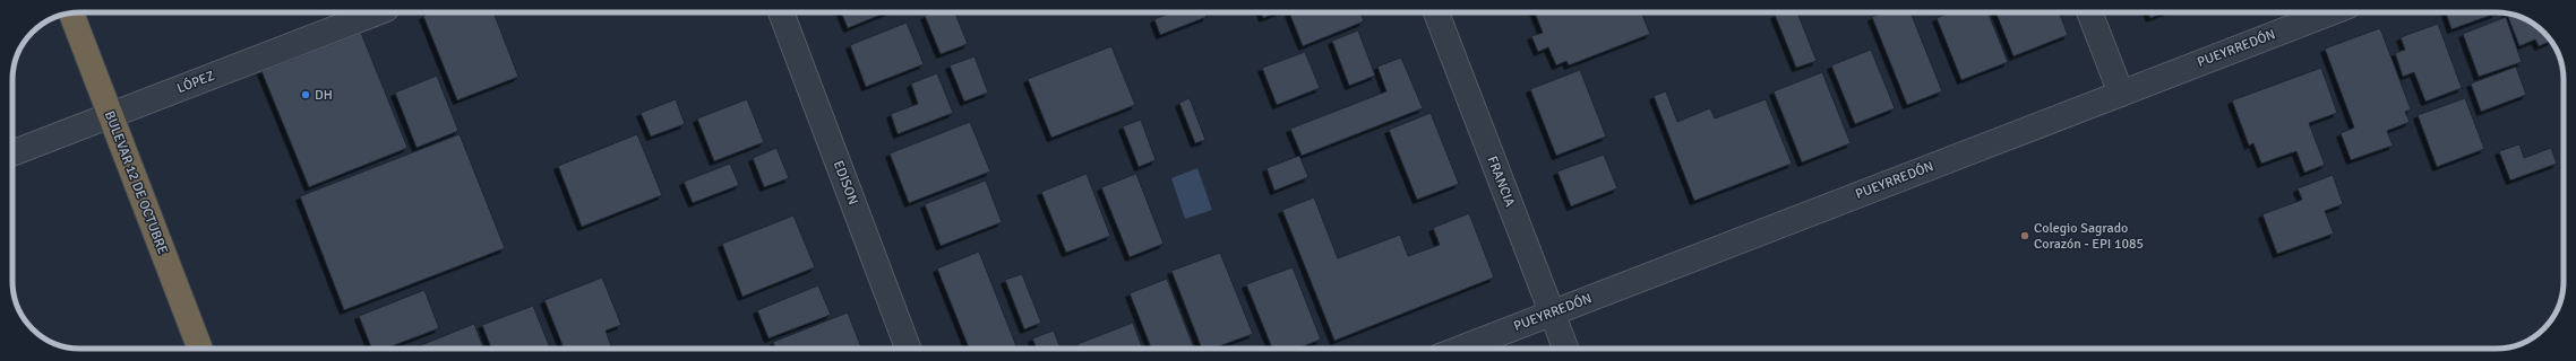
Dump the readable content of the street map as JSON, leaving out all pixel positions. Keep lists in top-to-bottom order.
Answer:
{
  "streets": {
    "highway": ["BULEVAR 12 DE OCTUBRE"],
    "street": [
      "PUEYRREDÓN",
      "LÓPEZ",
      "FRANCIA",
      "EDISON"
    ]
  },
  "crossings": [
    ["PUEYRREDÓN", "FRANCIA"],
    ["LÓPEZ", "BULEVAR 12 DE OCTUBRE"]
  ],
  "places": ["DH", "Colegio Sagrado Corazón - EPI 1085"]
}
